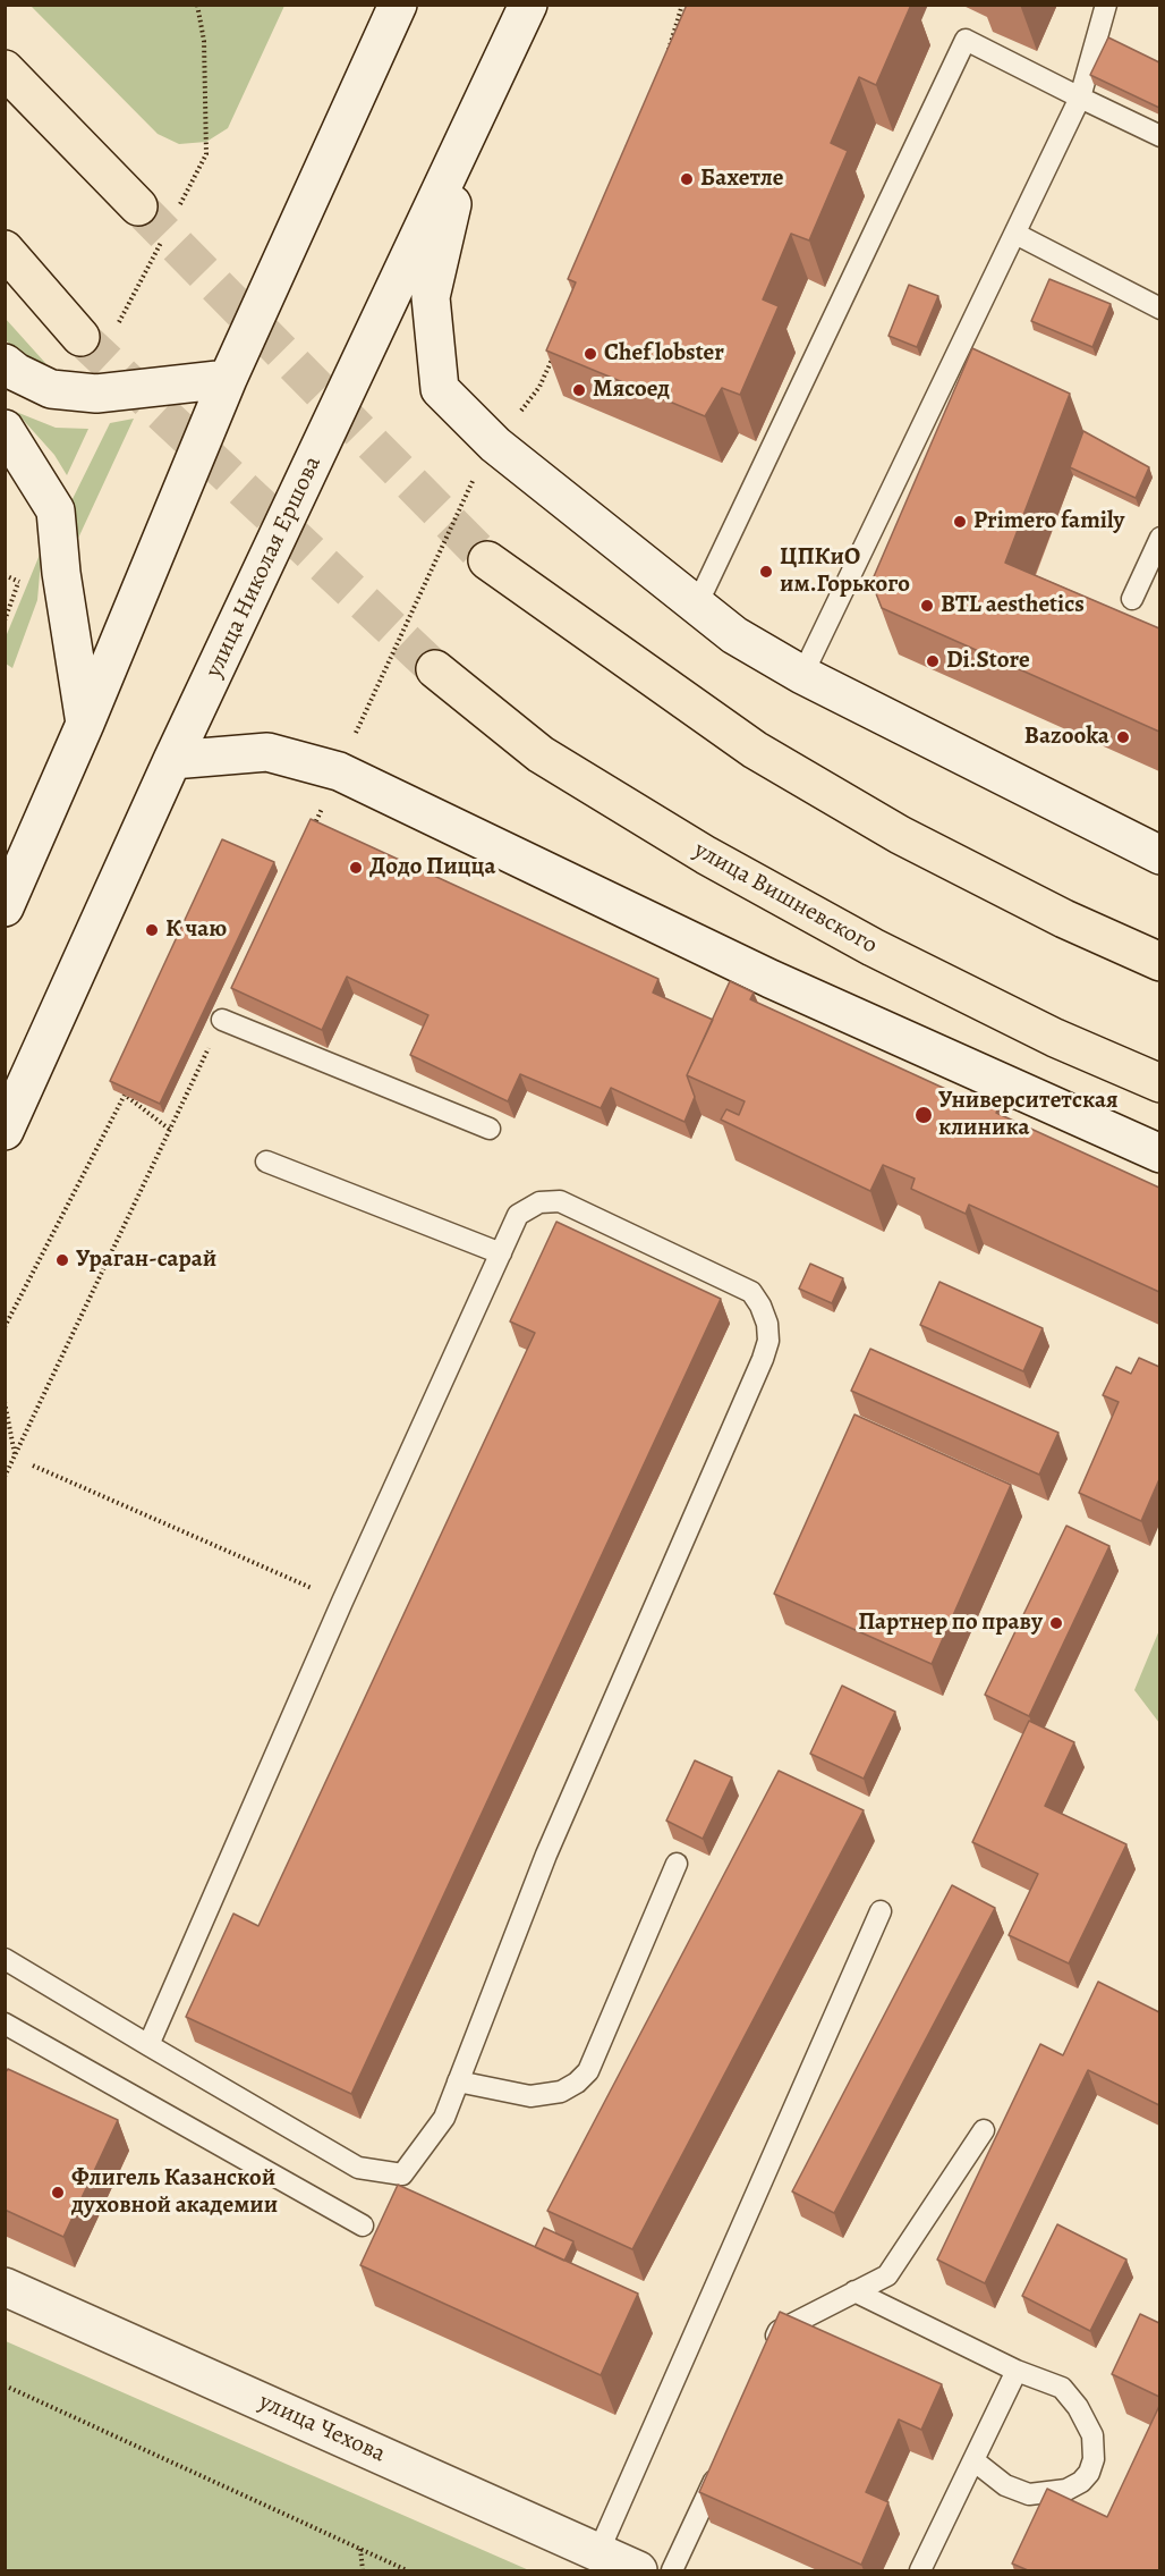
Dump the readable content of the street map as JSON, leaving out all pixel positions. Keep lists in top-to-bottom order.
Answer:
{
  "streets": {
    "main road": ["улица Николая Ершова", "улица Вишневского", "улица Чехова"]
  },
  "places": [
    "Бахетле",
    "Chef lobster",
    "Мясоед",
    "Primero family",
    "ЦПКиО им.Горького",
    "BTL aesthetics",
    "Di.Store",
    "Bazooka",
    "Додо Пицца",
    "К чаю",
    "Университетская клиника",
    "Ураган-сарай",
    "Партнер по праву",
    "Флигель Казанской духовной академии"
  ]
}
